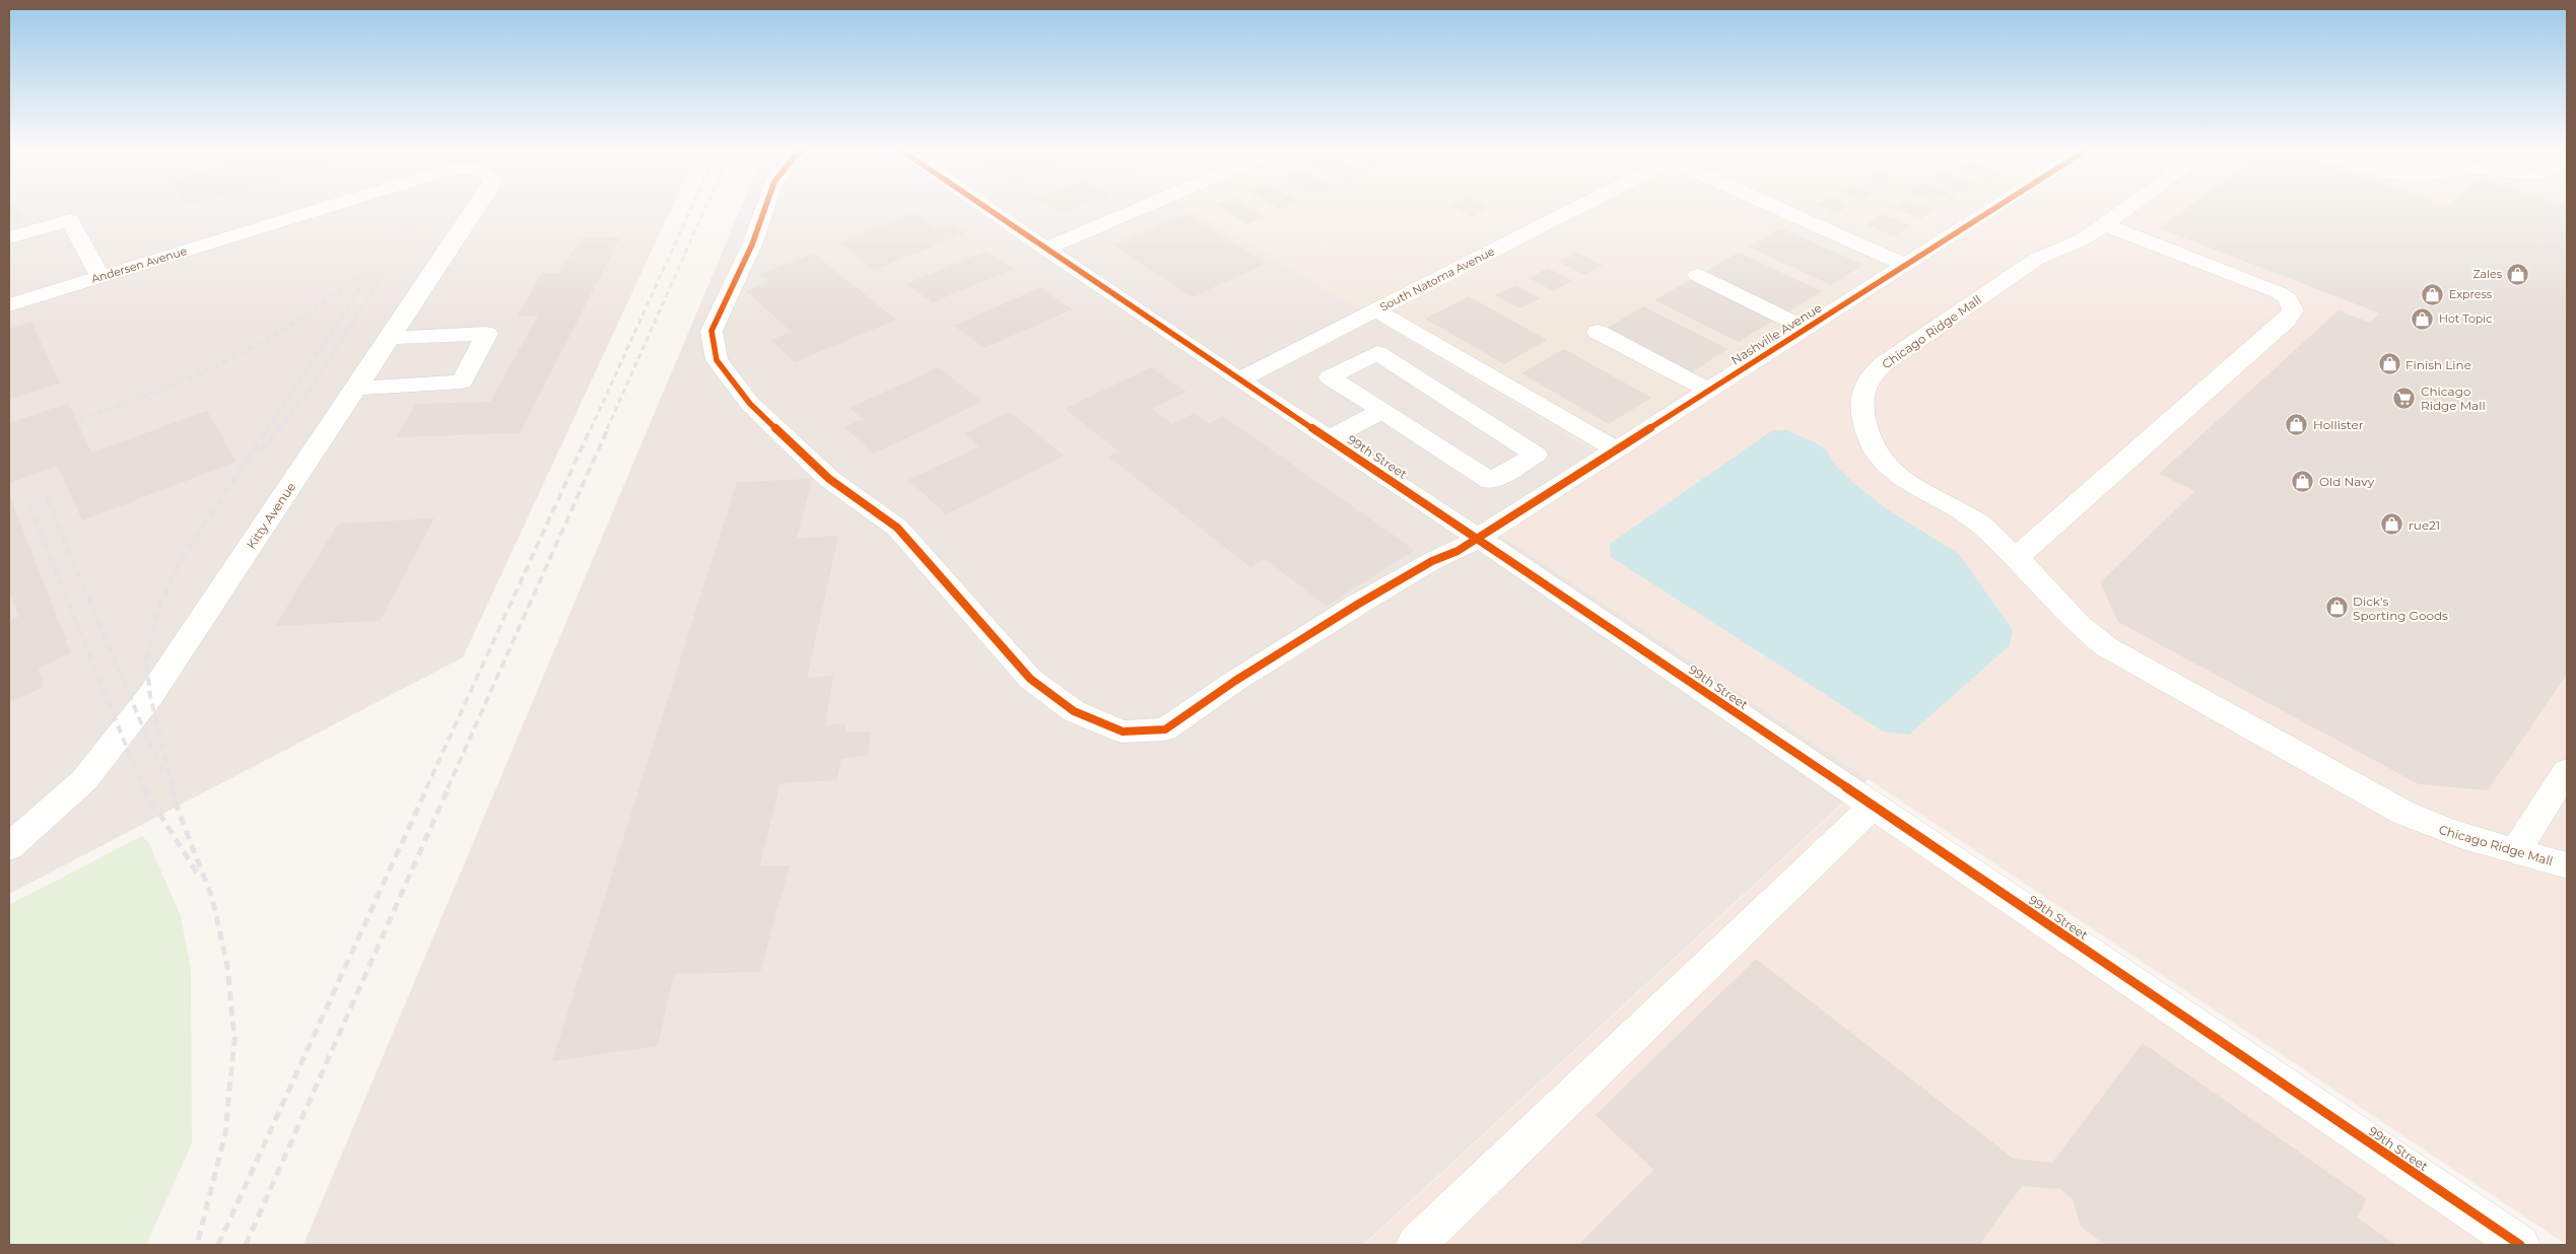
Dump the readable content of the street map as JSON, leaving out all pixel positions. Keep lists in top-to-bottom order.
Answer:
{
  "streets": {
    "street": [
      "Andersen Avenue",
      "South Natoma Avenue",
      "Chicago Ridge Mall",
      "Nashville Avenue",
      "99th Street",
      "Kitty Avenue"
    ]
  },
  "crossings": [
    ["South Natoma Avenue", "99th Street"],
    ["Nashville Avenue", "99th Street"]
  ],
  "places": {
    "shop": [
      "Zales",
      "Express",
      "Hot Topic",
      "Finish Line",
      "Hollister",
      "Old Navy",
      "rue21",
      "Dick's Sporting Goods"
    ],
    "supermarket": ["Chicago Ridge Mall"]
  }
}
